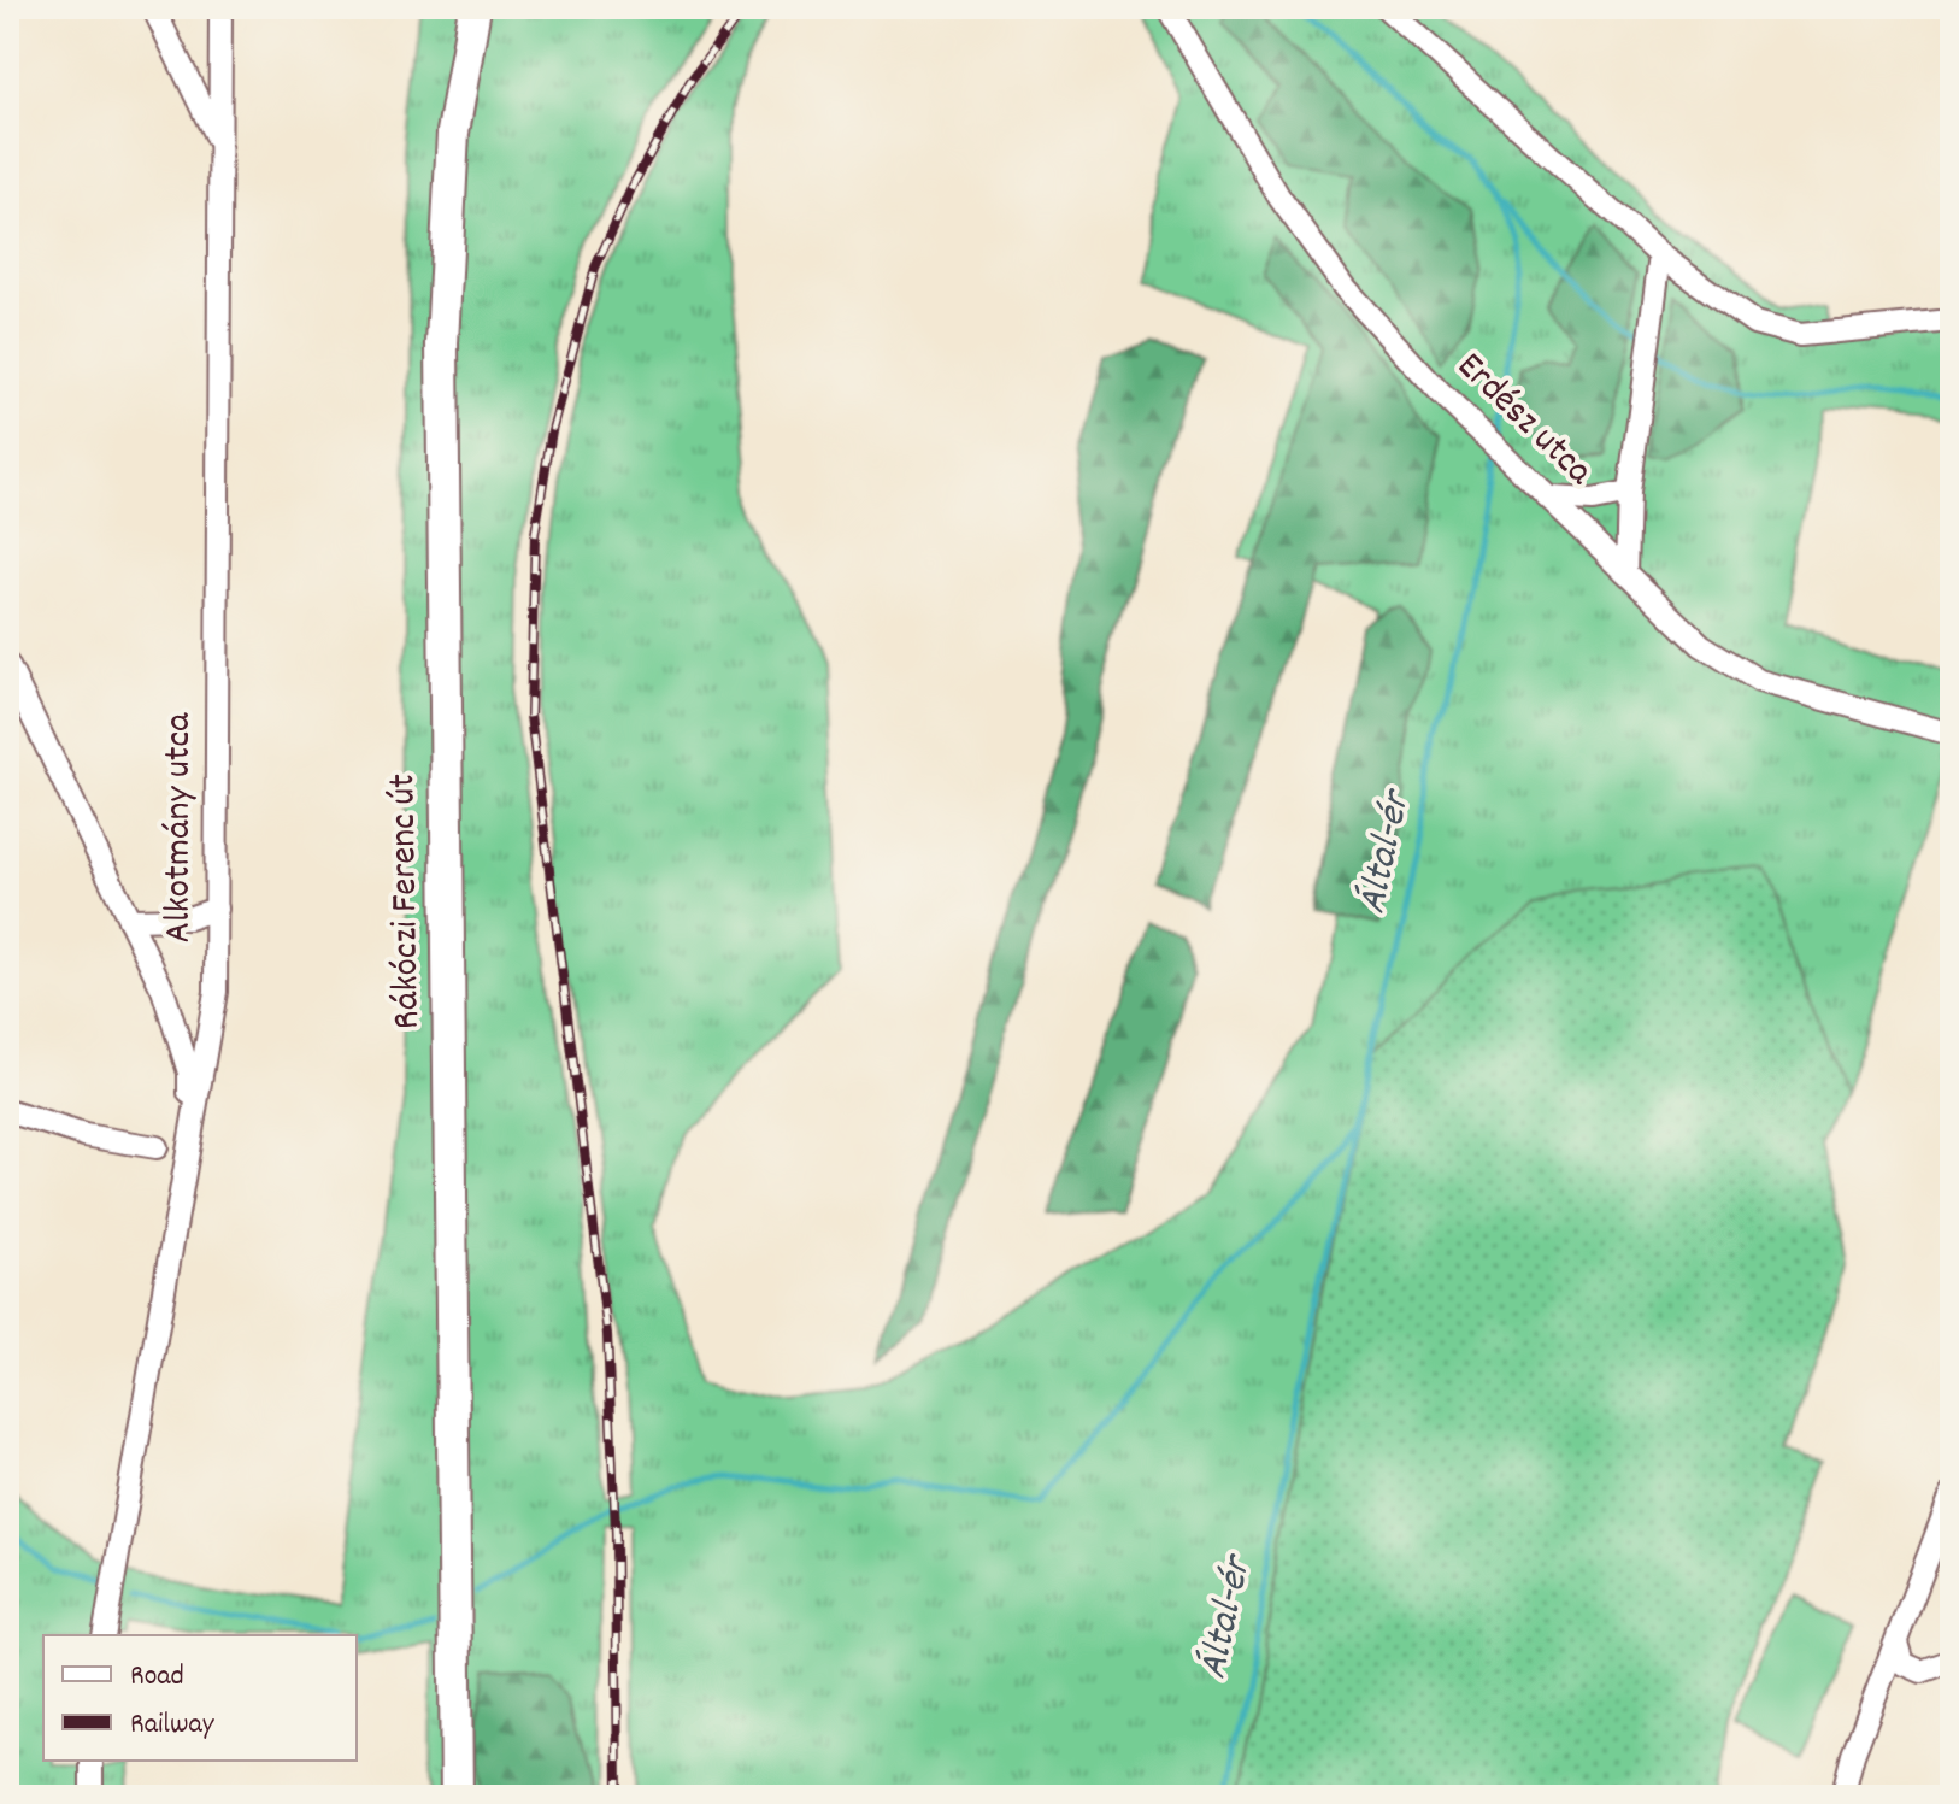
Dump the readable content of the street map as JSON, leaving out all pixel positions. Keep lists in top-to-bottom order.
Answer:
{
  "streets": {
    "main road": ["Rákóczi Ferenc út"],
    "street": ["Erdész utca", "Alkotmány utca"]
  },
  "water": ["Által-ér"],
  "legend": ["Road", "Railway"]
}
